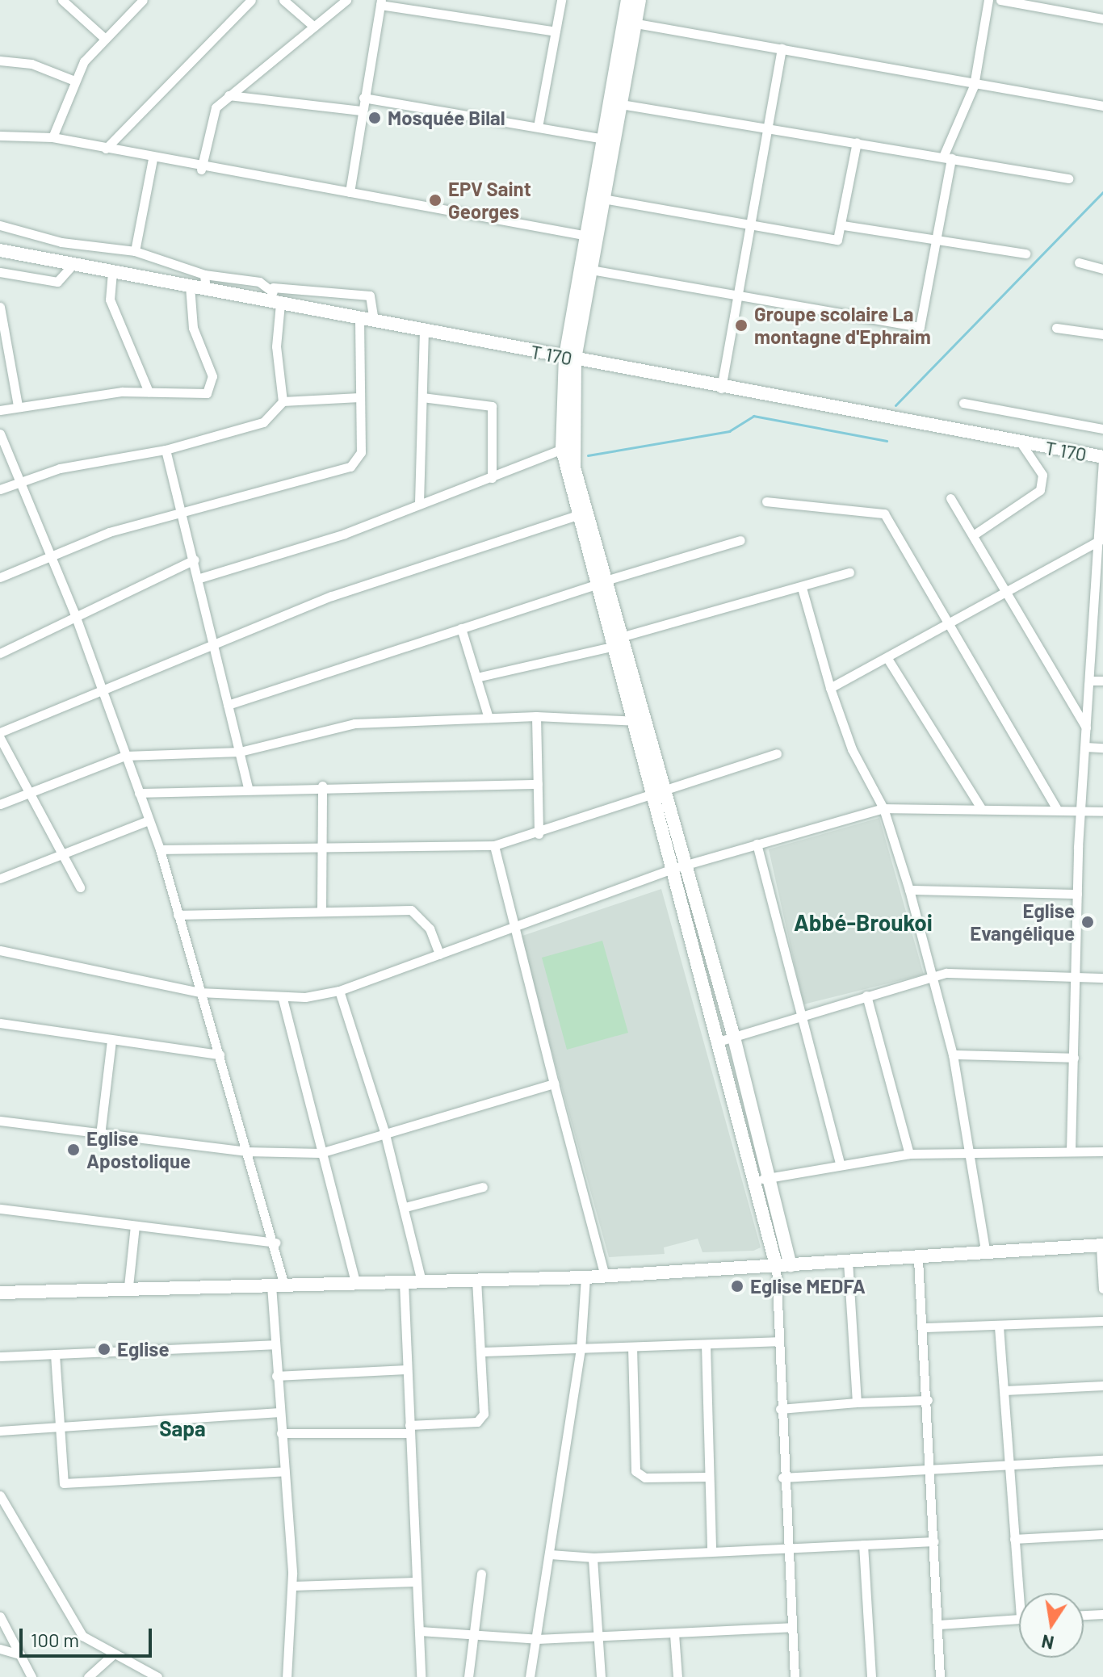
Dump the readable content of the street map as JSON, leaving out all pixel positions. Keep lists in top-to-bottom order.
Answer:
{
  "streets": {
    "street": ["T 170"]
  },
  "districts": ["Abbé-Broukoi", "Sapa"],
  "places": [
    "Mosquée Bilal",
    "EPV Saint Georges",
    "Groupe scolaire La montagne d'Ephraim",
    "Eglise Evangélique",
    "Eglise Apostolique",
    "Eglise MEDFA",
    "Eglise"
  ],
  "scale_bar": "100 m",
  "north": "bottom"
}
